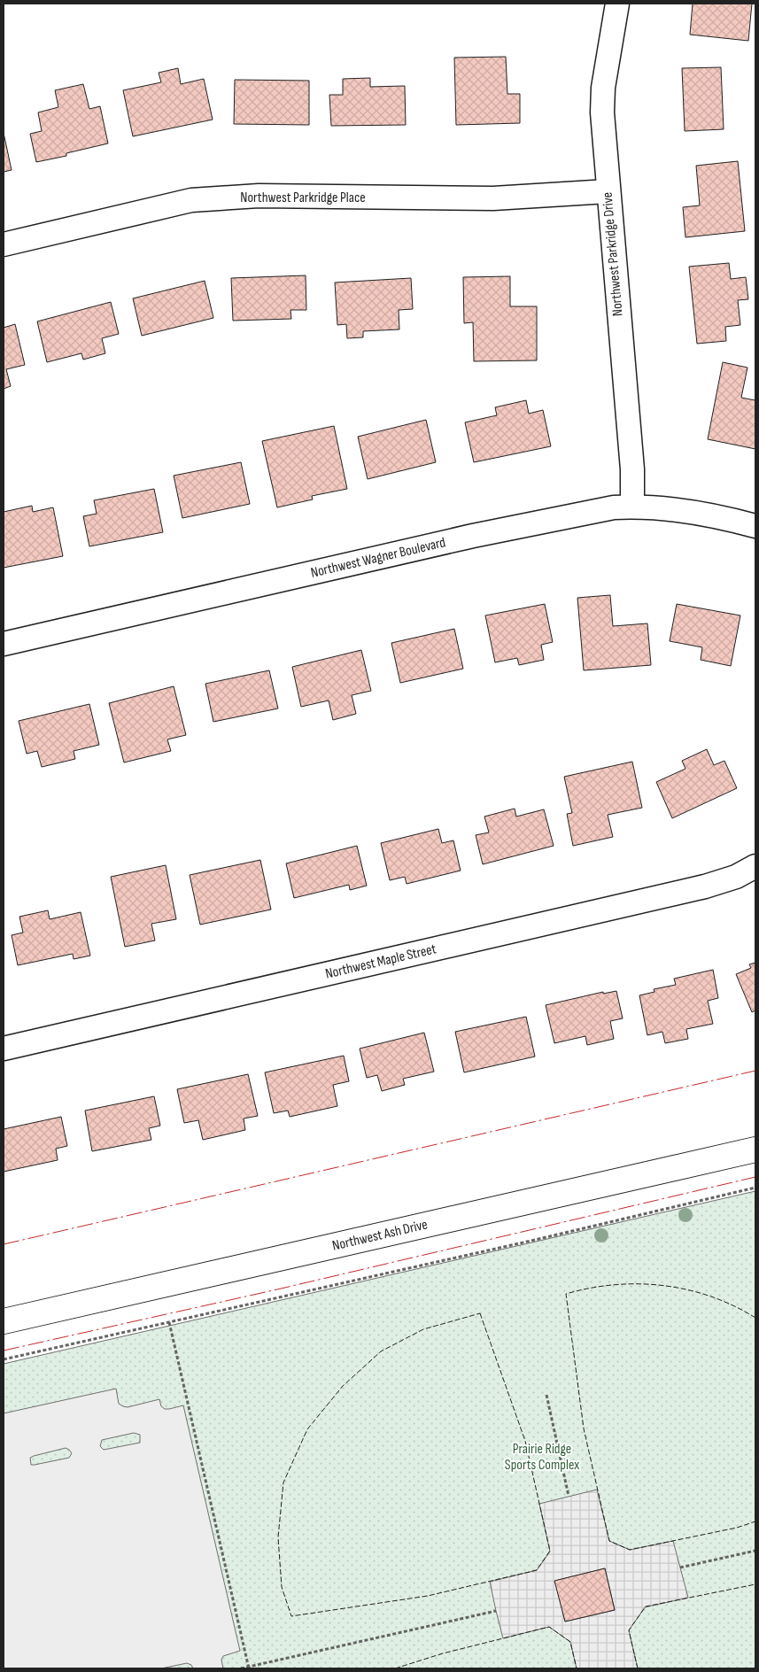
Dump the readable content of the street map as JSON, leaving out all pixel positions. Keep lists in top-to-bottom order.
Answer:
{
  "streets": {
    "street": [
      "Northwest Parkridge Place",
      "Northwest Parkridge Drive",
      "Northwest Wagner Boulevard",
      "Northwest Maple Street",
      "Northwest Ash Drive"
    ]
  },
  "crossings": [
    ["Northwest Parkridge Place", "Northwest Parkridge Drive"],
    ["Northwest Parkridge Drive", "Northwest Wagner Boulevard"]
  ],
  "parks": ["Prairie Ridge Sports Complex"]
}
